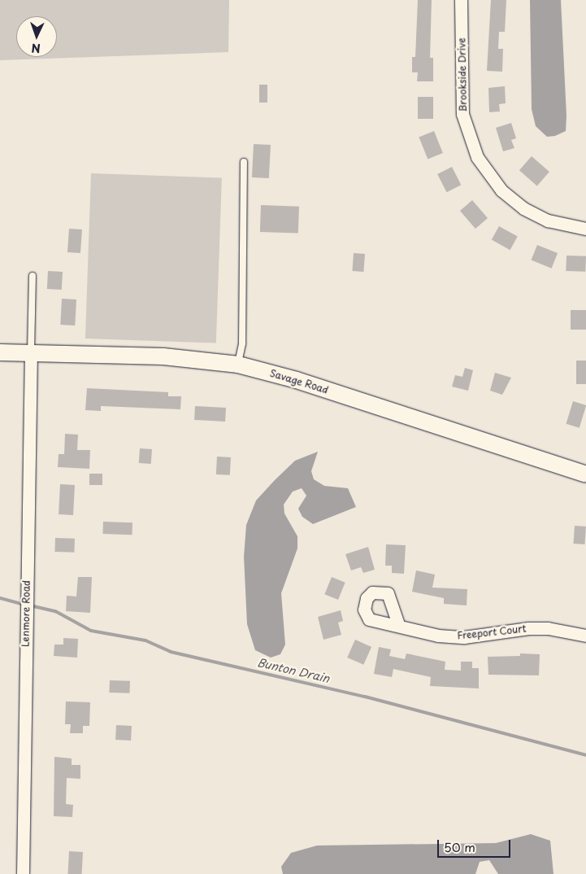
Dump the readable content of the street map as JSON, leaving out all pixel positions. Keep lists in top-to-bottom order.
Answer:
{
  "streets": {
    "street": [
      "Brookside Drive",
      "Savage Road",
      "Lenmore Road",
      "Freeport Court"
    ]
  },
  "crossings": [
    ["Savage Road", "Lenmore Road"]
  ],
  "water": ["Bunton Drain"],
  "scale_bar": "50 m",
  "north": "bottom"
}
